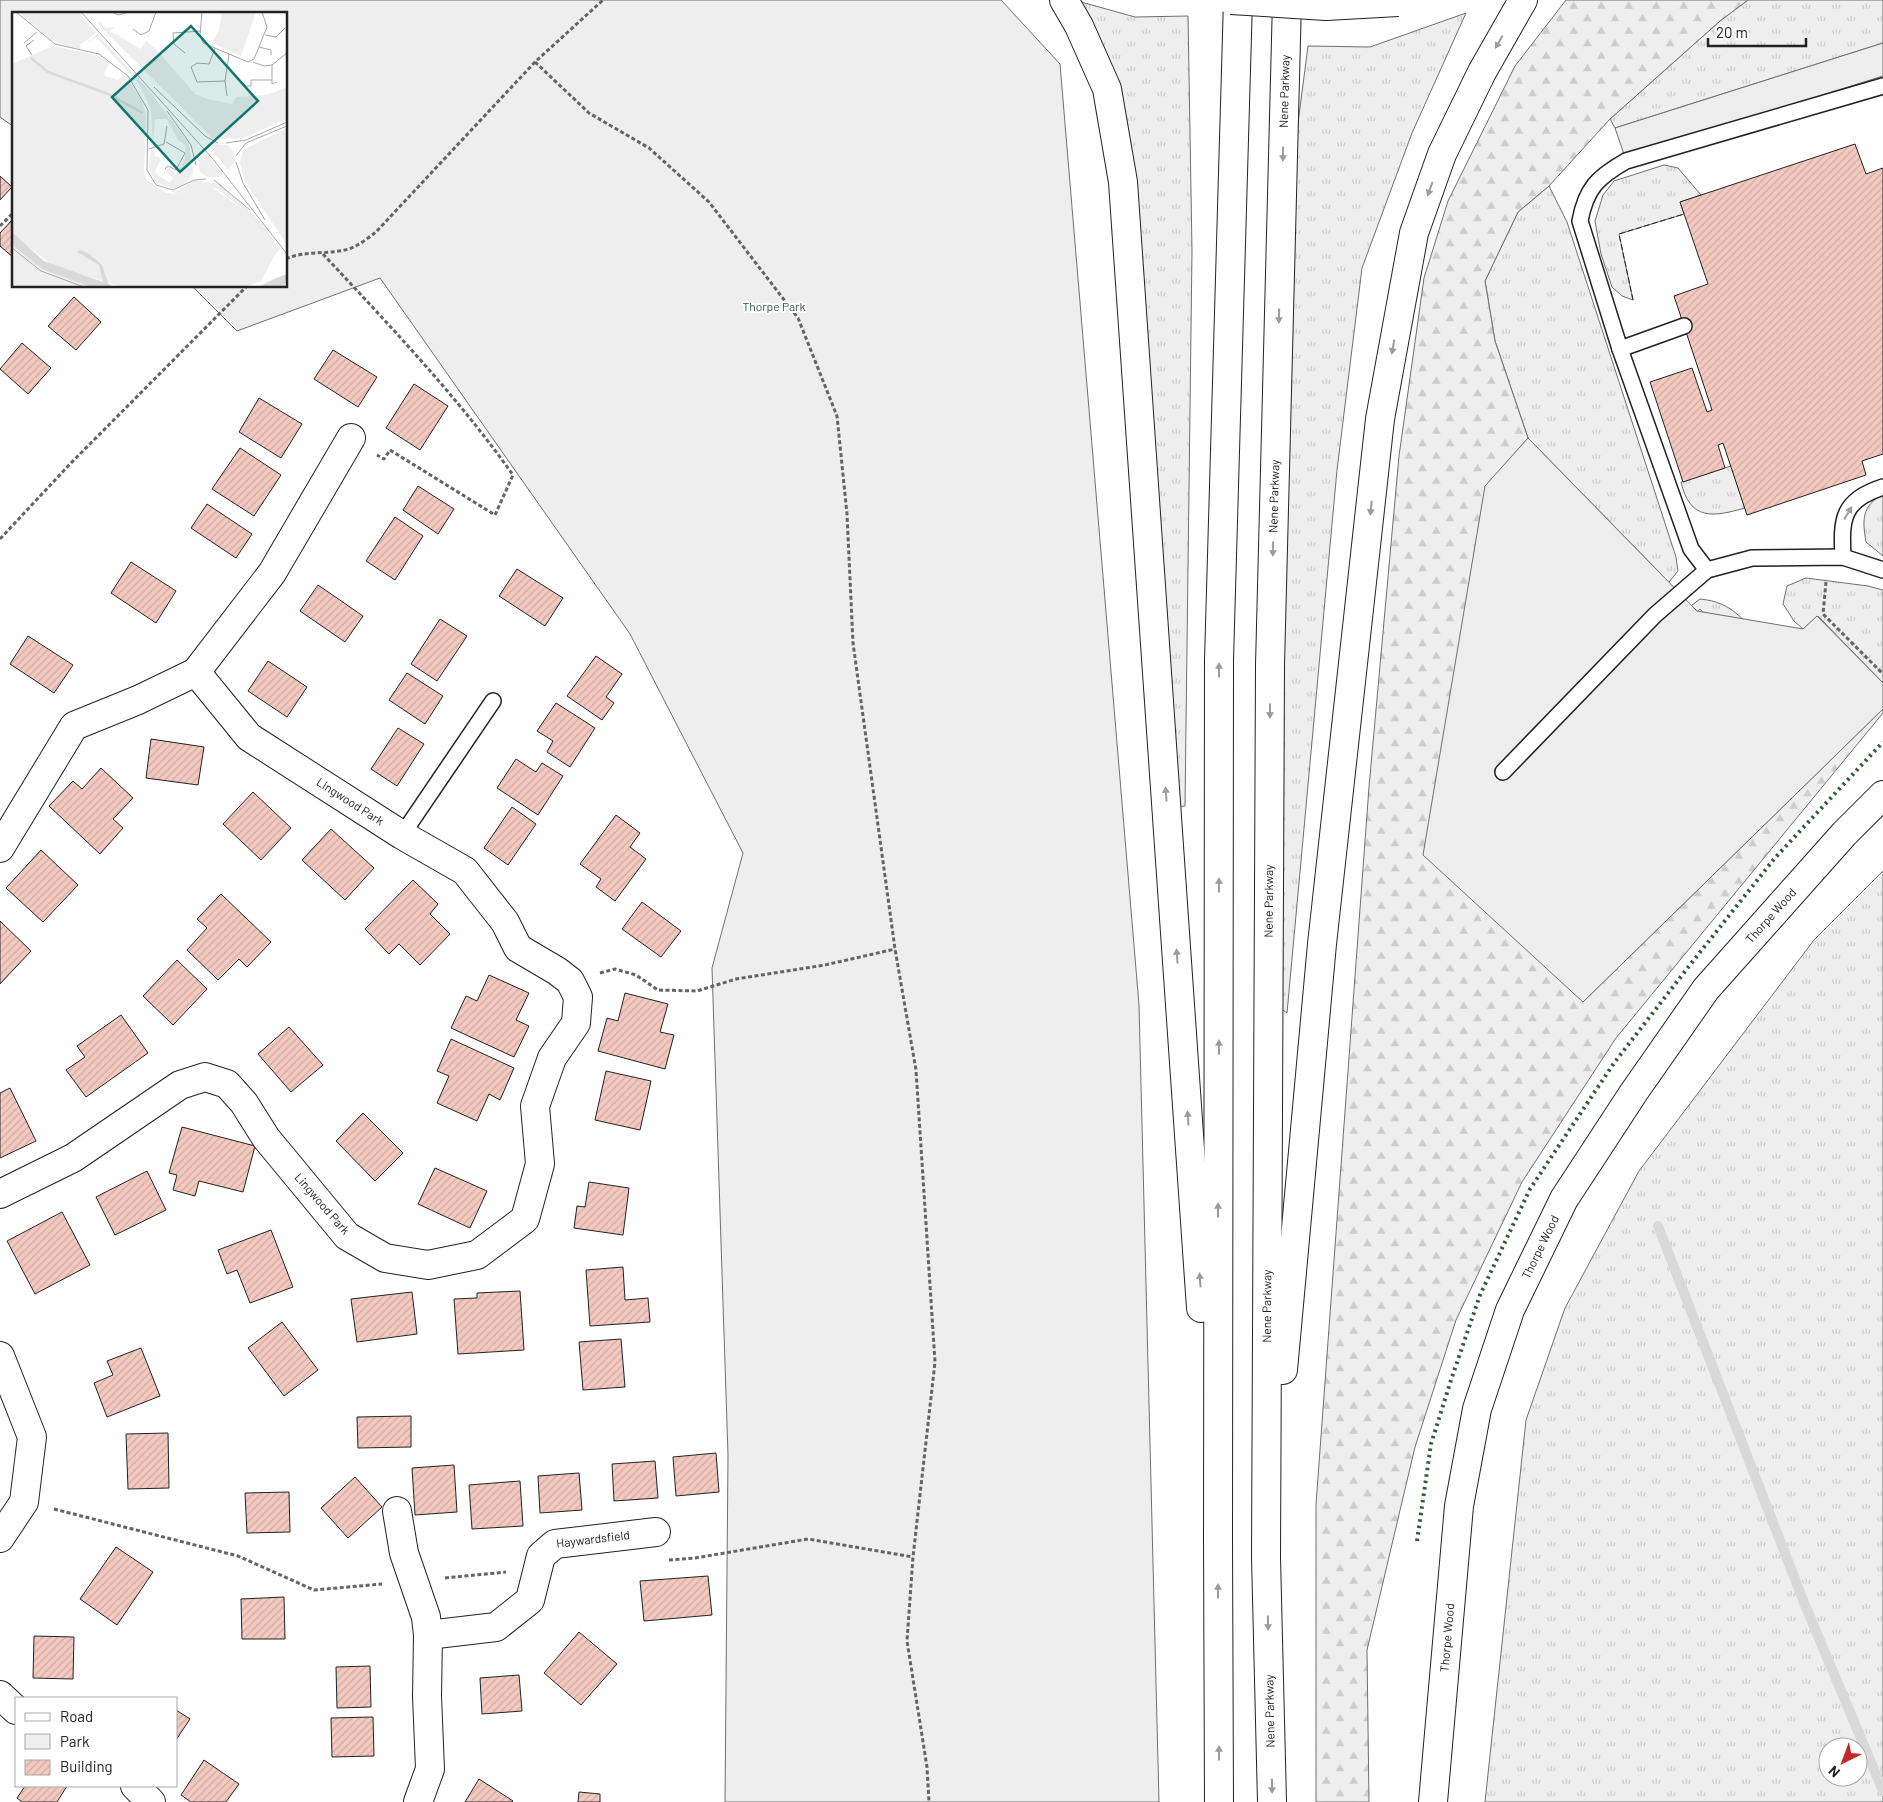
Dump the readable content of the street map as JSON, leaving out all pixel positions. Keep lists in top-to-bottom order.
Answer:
{
  "streets": {
    "main road": [
      "Nene Parkway",
      "Lingwood Park",
      "Thorpe Wood",
      "Haywardsfield"
    ]
  },
  "parks": ["Thorpe Park"],
  "legend": ["Road", "Park", "Building"],
  "scale_bar": "20 m",
  "north": "bottom left"
}
